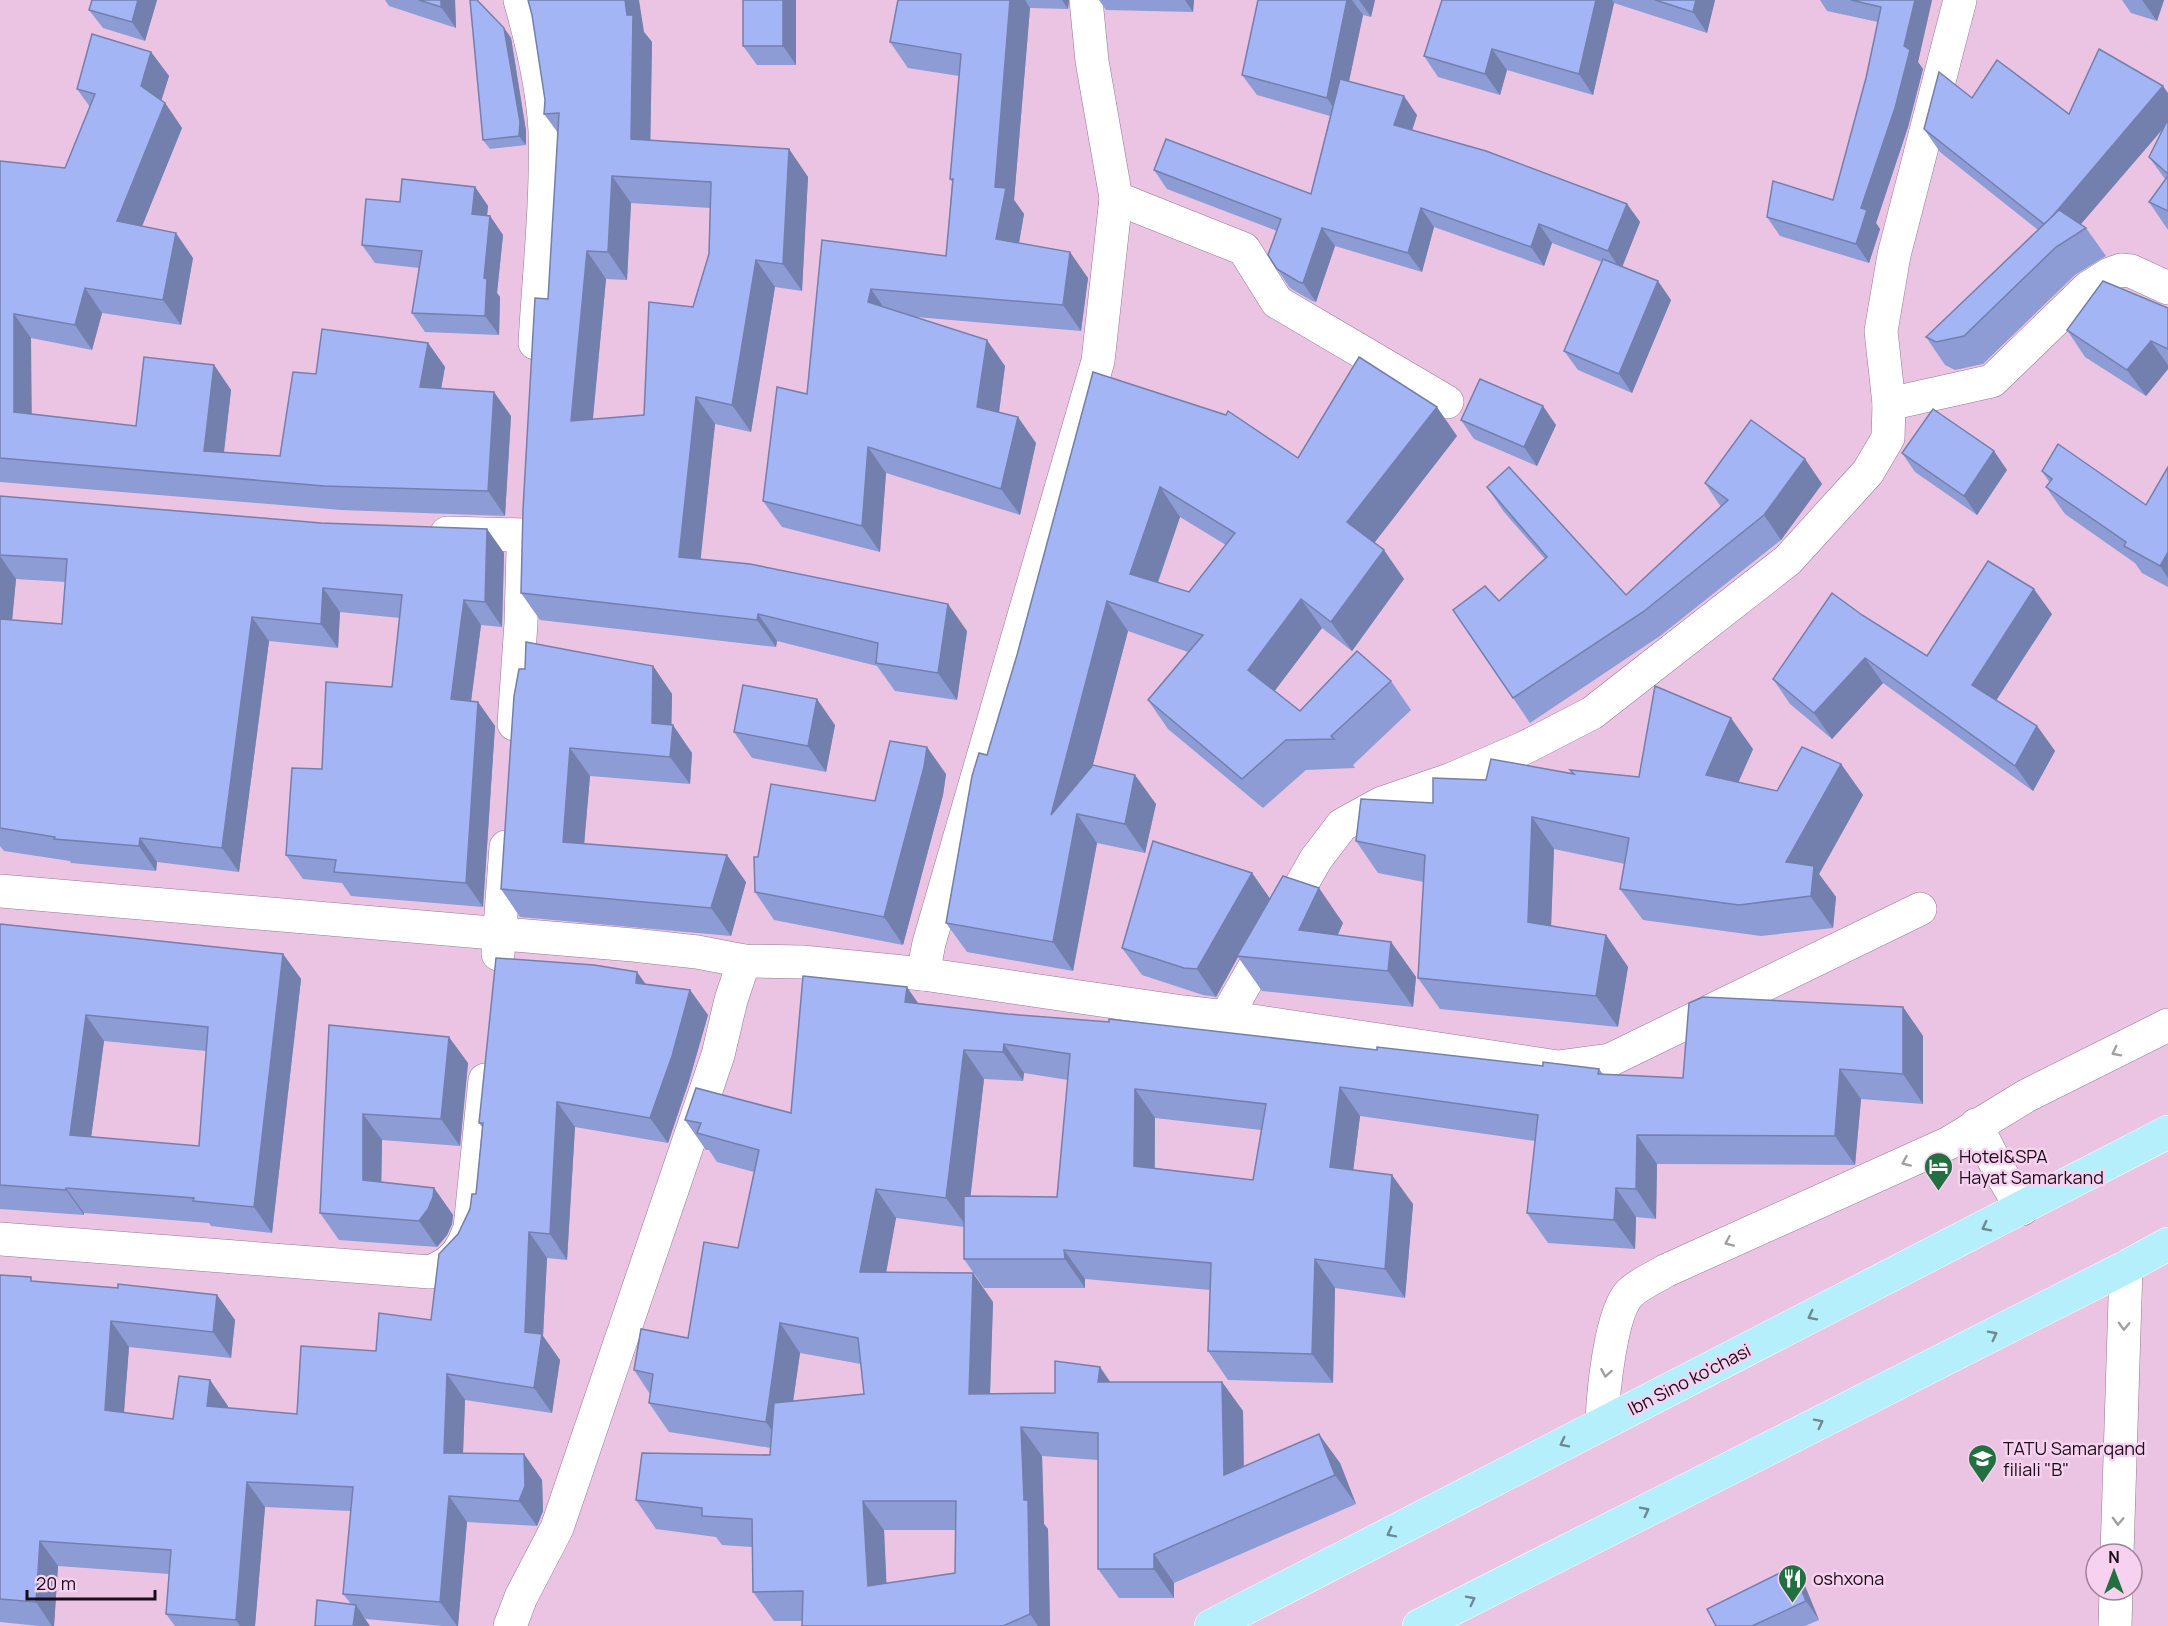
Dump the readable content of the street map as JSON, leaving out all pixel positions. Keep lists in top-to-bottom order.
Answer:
{
  "streets": {
    "main road": ["Ibn Sino ko'chasi"]
  },
  "places": {
    "hotel": ["Hotel&SPA Hayat Samarkand"],
    "school or university": ["TATU Samarqand filiali \"B\""],
    "restaurant": ["oshxona"]
  },
  "scale_bar": "20 m",
  "north": "top"
}
